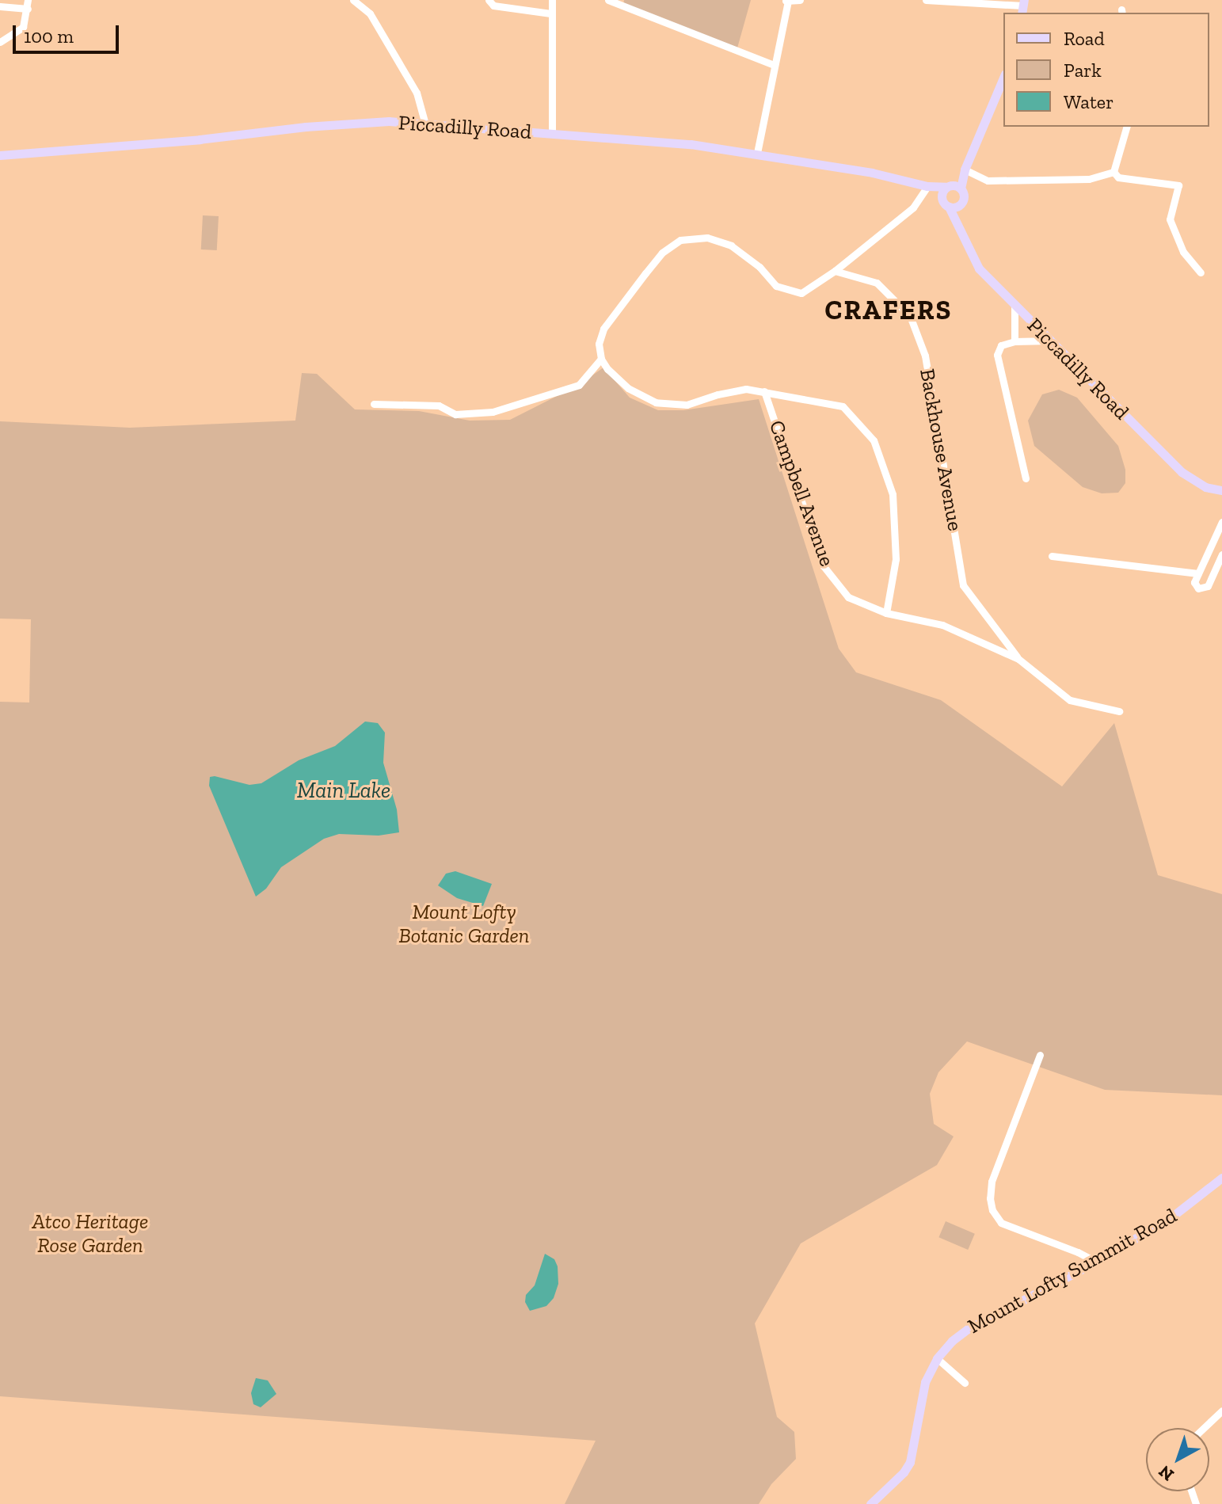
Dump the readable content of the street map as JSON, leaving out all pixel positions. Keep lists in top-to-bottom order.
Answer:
{
  "streets": {
    "main road": ["Piccadilly Road", "Mount Lofty Summit Road"],
    "street": ["Backhouse Avenue", "Campbell Avenue"]
  },
  "crossings": [
    ["Backhouse Avenue", "Campbell Avenue"]
  ],
  "districts": ["CRAFERS"],
  "water": ["Main Lake"],
  "parks": ["Mount Lofty Botanic Garden", "Atco Heritage Rose Garden"],
  "legend": ["Road", "Park", "Water"],
  "scale_bar": "100 m",
  "north": "bottom left"
}
